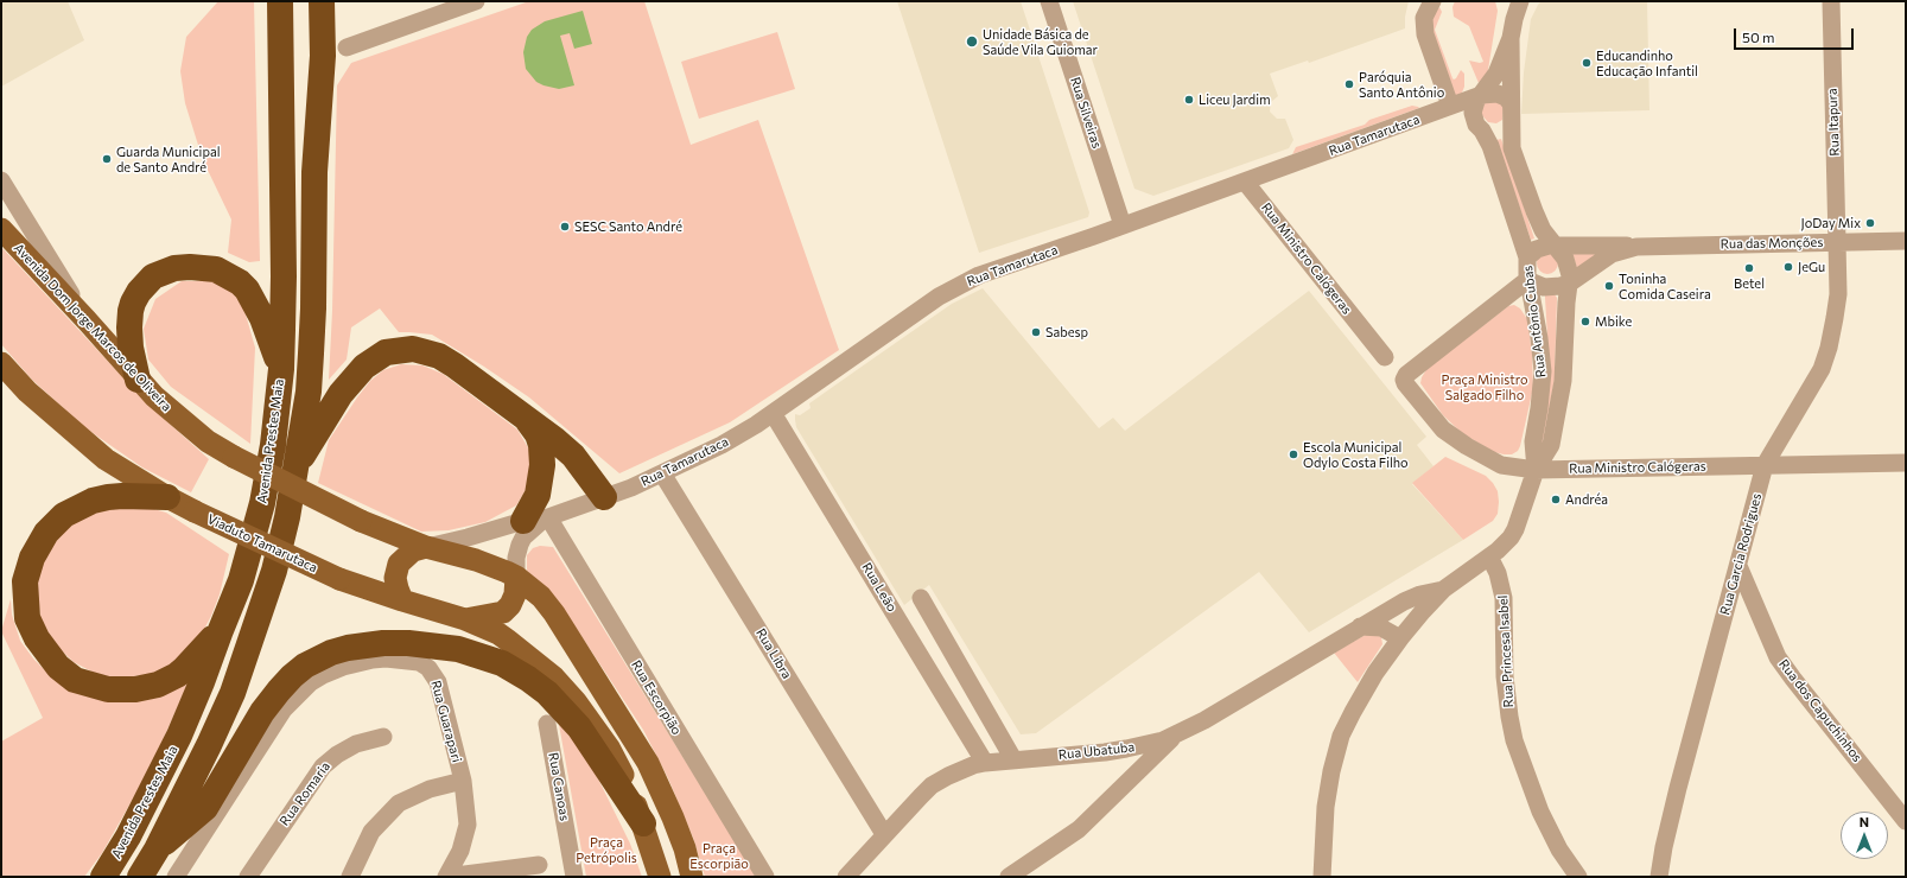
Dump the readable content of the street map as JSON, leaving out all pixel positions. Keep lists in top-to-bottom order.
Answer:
{
  "streets": {
    "highway": ["Avenida Prestes Maia"],
    "main road": ["Avenida Dom Jorge Marcos de Oliveira", "Viaduto Tamarutaca"],
    "street": [
      "Rua Silveiras",
      "Rua Itapura",
      "Rua Tamarutaca",
      "Rua das Monções",
      "Rua Ministro Calógeras",
      "Rua Antônio Cubas",
      "Rua Garcia Rodrigues",
      "Rua Leão",
      "Rua Princesa Isabel",
      "Rua Libra",
      "Rua Escorpião",
      "Rua dos Capuchinhos",
      "Rua Guarapari",
      "Rua Ubatuba",
      "Rua Canoas",
      "Rua Romaria"
    ]
  },
  "crossings": [
    ["Rua Silveiras", "Rua Tamarutaca"],
    ["Rua Itapura", "Rua das Monções"],
    ["Rua Itapura", "Rua Garcia Rodrigues"],
    ["Rua Tamarutaca", "Rua Ministro Calógeras"],
    ["Rua Tamarutaca", "Rua Antônio Cubas"],
    ["Rua Tamarutaca", "Avenida Dom Jorge Marcos de Oliveira"],
    ["Rua Tamarutaca", "Rua Leão"],
    ["Rua Tamarutaca", "Rua Libra"],
    ["Rua Tamarutaca", "Rua Escorpião"],
    ["Rua das Monções", "Rua Ministro Calógeras"],
    ["Rua das Monções", "Rua Antônio Cubas"],
    ["Rua das Monções", "Rua Garcia Rodrigues"],
    ["Rua Ministro Calógeras", "Rua Antônio Cubas"],
    ["Rua Ministro Calógeras", "Rua Garcia Rodrigues"],
    ["Rua Antônio Cubas", "Rua Princesa Isabel"],
    ["Rua Antônio Cubas", "Rua Ubatuba"],
    ["Rua Garcia Rodrigues", "Rua dos Capuchinhos"],
    ["Rua Leão", "Rua Ubatuba"],
    ["Rua Libra", "Rua Ubatuba"]
  ],
  "parks": ["Praça Ministro Salgado Filho", "Praça Petrópolis", "Praça Escorpião"],
  "places": [
    "Unidade Básica de Saúde Vila Guiomar",
    "Educandinho Educação Infantil",
    "Paróquia Santo Antônio",
    "Liceu Jardim",
    "Guarda Municipal de Santo André",
    "JoDay Mix",
    "SESC Santo André",
    "JeGu",
    "Betel",
    "Toninha Comida Caseira",
    "Mbike",
    "Sabesp",
    "Escola Municipal Odylo Costa Filho",
    "Andréa"
  ],
  "scale_bar": "50 m",
  "north": "top"
}
